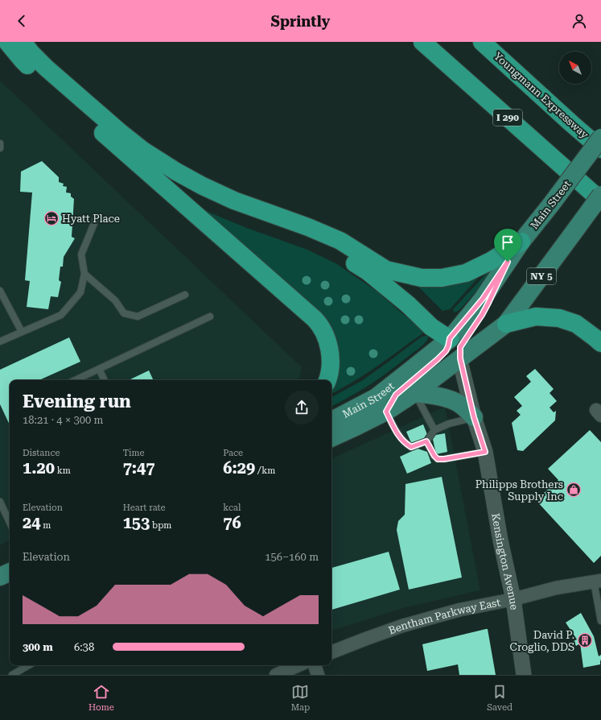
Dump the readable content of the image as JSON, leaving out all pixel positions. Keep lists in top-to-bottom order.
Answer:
{
  "streets": {
    "highway": ["Youngmann Expressway", "I 290"],
    "main road": ["Main Street", "NY 5", "Kensington Avenue"],
    "street": ["Bentham Parkway East"]
  },
  "crossings": [
    ["I 290", "Main Street"],
    ["Main Street", "Kensington Avenue"],
    ["Kensington Avenue", "Bentham Parkway East"]
  ],
  "places": {
    "hotel": ["Hyatt Place"],
    "shop": ["Philipps Brothers Supply Inc"],
    "building": ["David P. Croglio, DDS"]
  },
  "north": "top left",
  "page": {
    "header": "Sprintly",
    "heading": ["Evening run", "18:21 · 4 × 300 m"],
    "stats": [
      ["Distance", "1.20 km"],
      ["Time", "7:47"],
      ["Pace", "6:29 /km"],
      ["Elevation", "24 m"],
      ["Heart rate", "153 bpm"],
      ["kcal", "76"]
    ],
    "chart": ["Elevation", "156–160 m"],
    "list": [
      {
        "name": "300 m",
        "note": "6:38"
      }
    ],
    "tabs": ["Home", "Map", "Saved"]
  }
}
